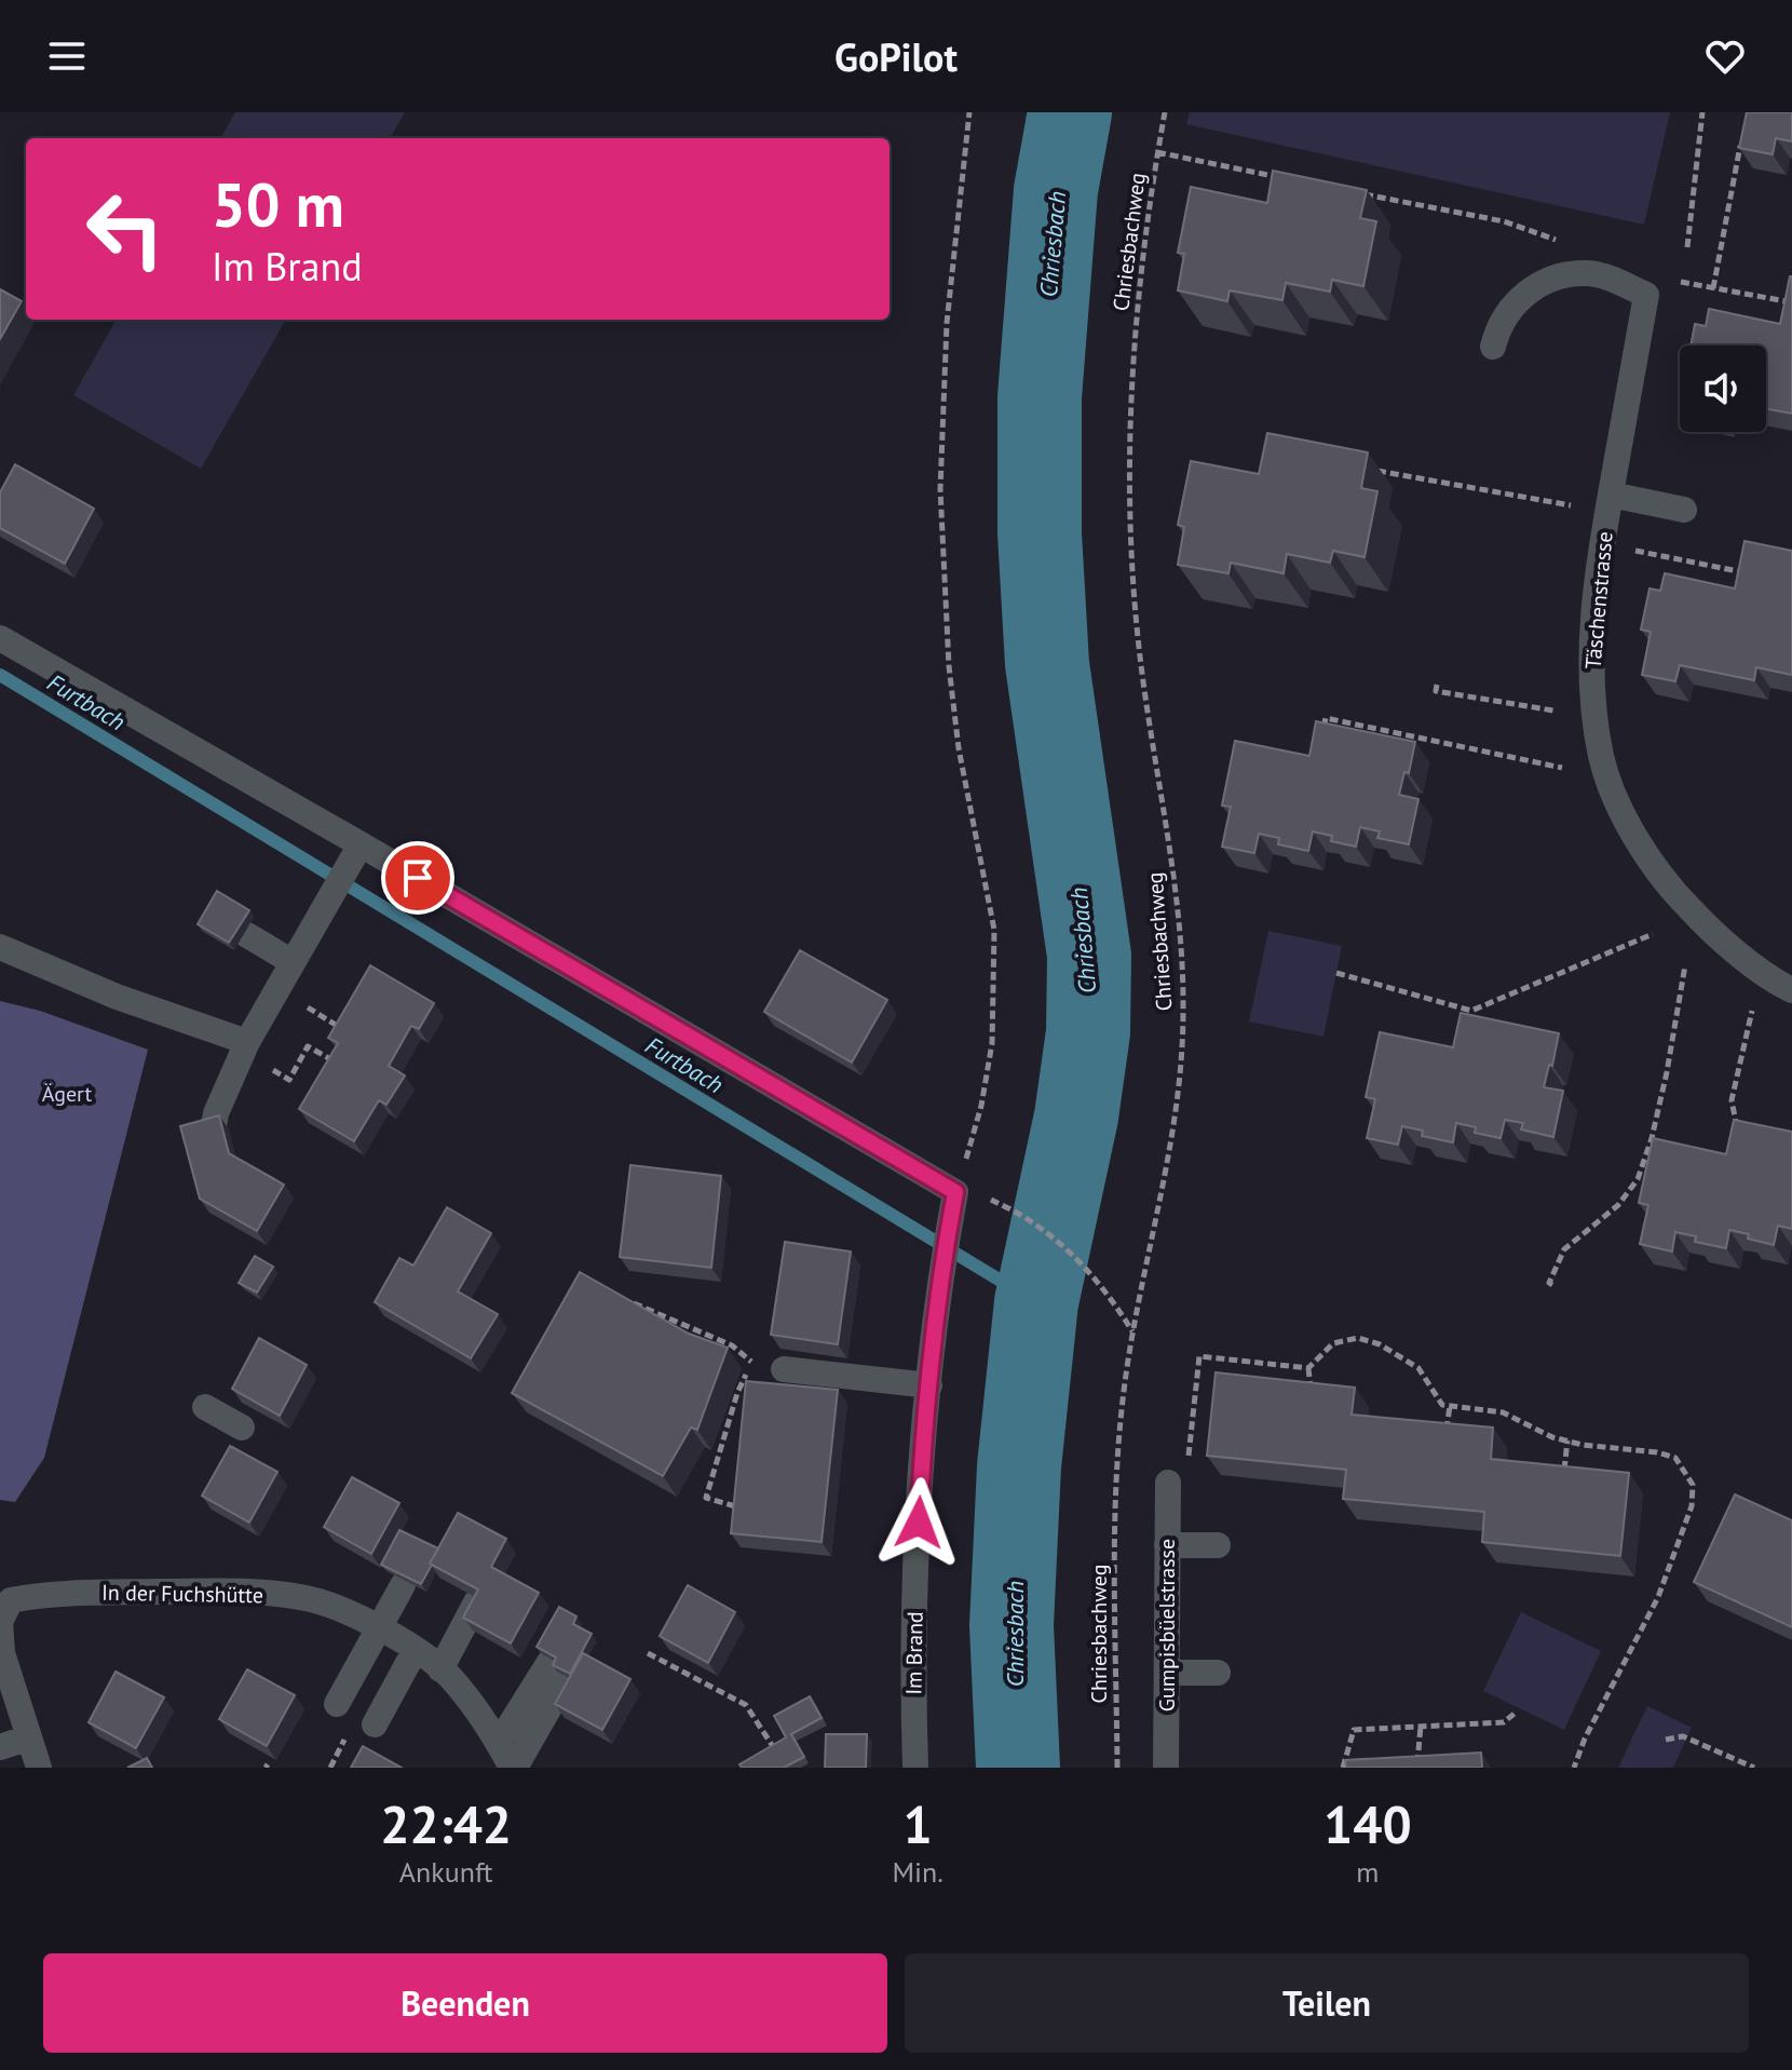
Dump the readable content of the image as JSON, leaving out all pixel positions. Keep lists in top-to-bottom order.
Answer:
{
  "streets": {
    "street": [
      "Täschenstrasse",
      "In der Fuchshütte",
      "Gumpisbüelstrasse",
      "Im Brand"
    ],
    "path": ["Chriesbachweg"]
  },
  "water": ["Chriesbach", "Furtbach"],
  "parks": ["Ägert"],
  "page": {
    "header": "GoPilot",
    "turn": ["50 m", "Im Brand"],
    "eta": [
      "22:42",
      "Ankunft",
      "1",
      "Min.",
      "140",
      "m"
    ],
    "buttons": ["Beenden", "Teilen"]
  }
}
